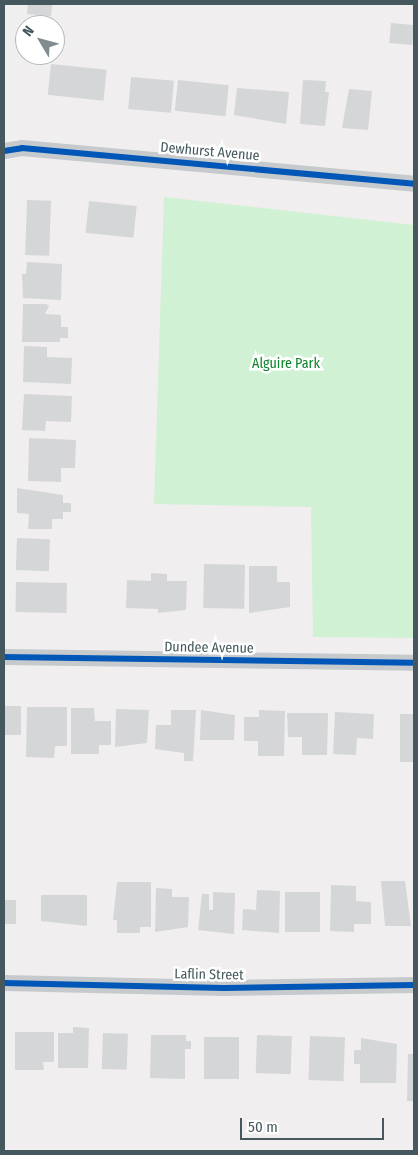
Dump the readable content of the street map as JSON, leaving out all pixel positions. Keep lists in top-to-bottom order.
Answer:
{
  "streets": {
    "street": ["Dewhurst Avenue", "Dundee Avenue", "Laflin Street"]
  },
  "parks": ["Alguire Park"],
  "scale_bar": "50 m",
  "north": "top left"
}
